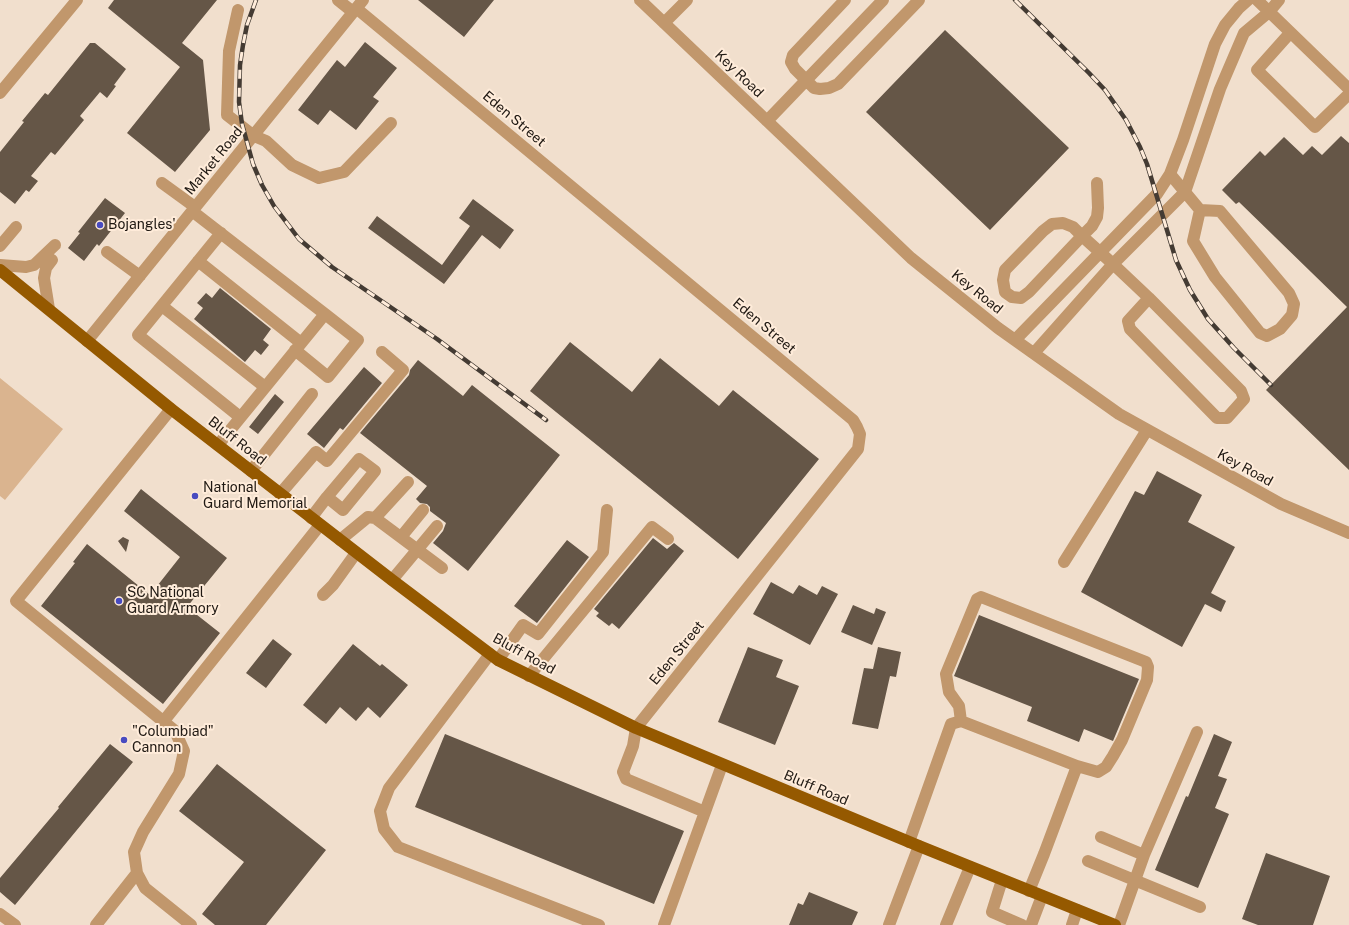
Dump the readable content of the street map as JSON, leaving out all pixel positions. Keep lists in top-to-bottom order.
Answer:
{
  "streets": {
    "main road": ["Bluff Road"],
    "street": ["Key Road", "Eden Street", "Market Road"]
  },
  "crossings": [
    ["Eden Street", "Market Road"],
    ["Eden Street", "Bluff Road"],
    ["Market Road", "Bluff Road"]
  ],
  "places": [
    "Bojangles'",
    "National Guard Memorial",
    "SC National Guard Armory",
    "\"Columbiad\" Cannon"
  ]
}
